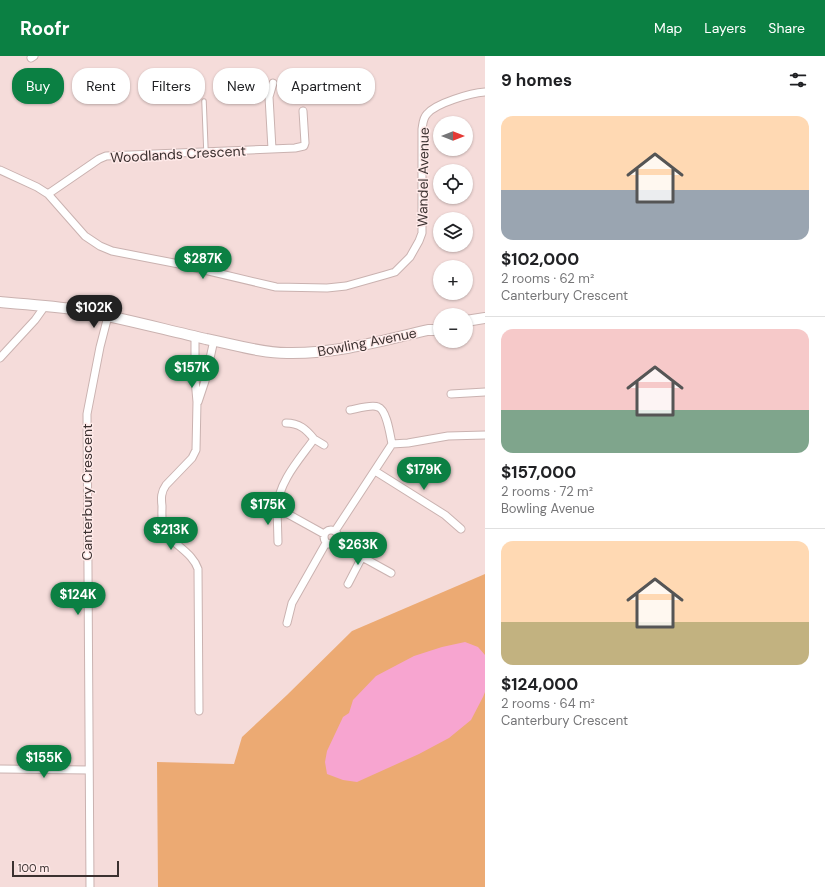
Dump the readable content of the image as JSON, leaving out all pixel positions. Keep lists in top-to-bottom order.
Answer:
{
  "streets": {
    "main road": ["Bowling Avenue"],
    "street": ["Woodlands Crescent", "Wandel Avenue", "Canterbury Crescent"]
  },
  "crossings": [
    ["Woodlands Crescent", "Wandel Avenue"],
    ["Bowling Avenue", "Canterbury Crescent"]
  ],
  "scale_bar": "100 m",
  "north": "right",
  "page": {
    "header": "Roofr",
    "nav": ["Map", "Layers", "Share"],
    "heading": "9 homes",
    "chip": [
      "Buy",
      "Rent",
      "Filters",
      "New",
      "Apartment"
    ],
    "list": [
      {
        "name": "$102,000",
        "note": "2 rooms · 62 m² · Canterbury Crescent"
      },
      {
        "name": "$157,000",
        "note": "2 rooms · 72 m² · Bowling Avenue"
      },
      {
        "name": "$124,000",
        "note": "2 rooms · 64 m² · Canterbury Crescent"
      }
    ],
    "map_buttons": ["+", "−"],
    "price": [
      "$287K",
      "$102K",
      "$157K",
      "$179K",
      "$175K",
      "$213K",
      "$263K",
      "$124K",
      "$155K"
    ],
    "scale": "100 m"
  }
}
